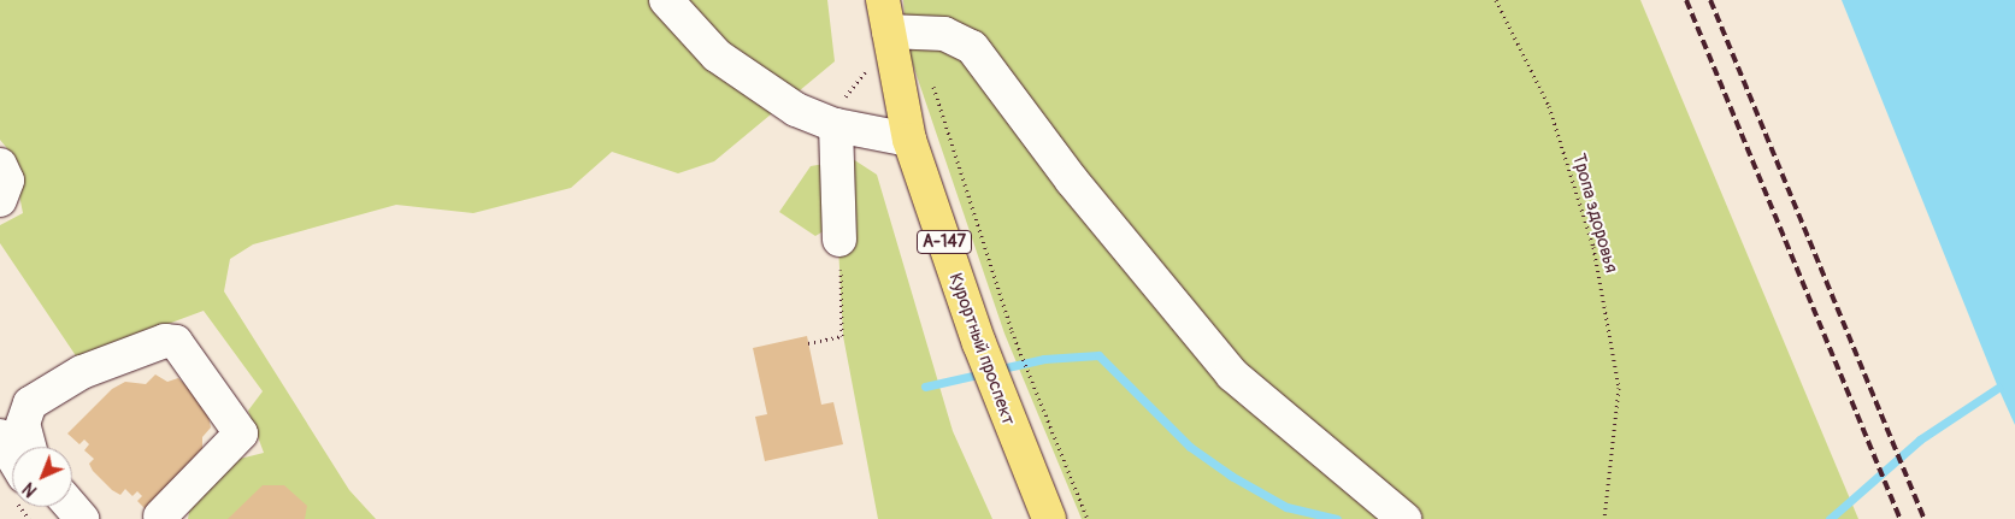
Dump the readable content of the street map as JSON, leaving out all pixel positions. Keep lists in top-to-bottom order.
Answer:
{
  "streets": {
    "main road": ["А-147", "Курортный проспект"],
    "path": ["Тропа здоровья"]
  },
  "north": "bottom left"
}
